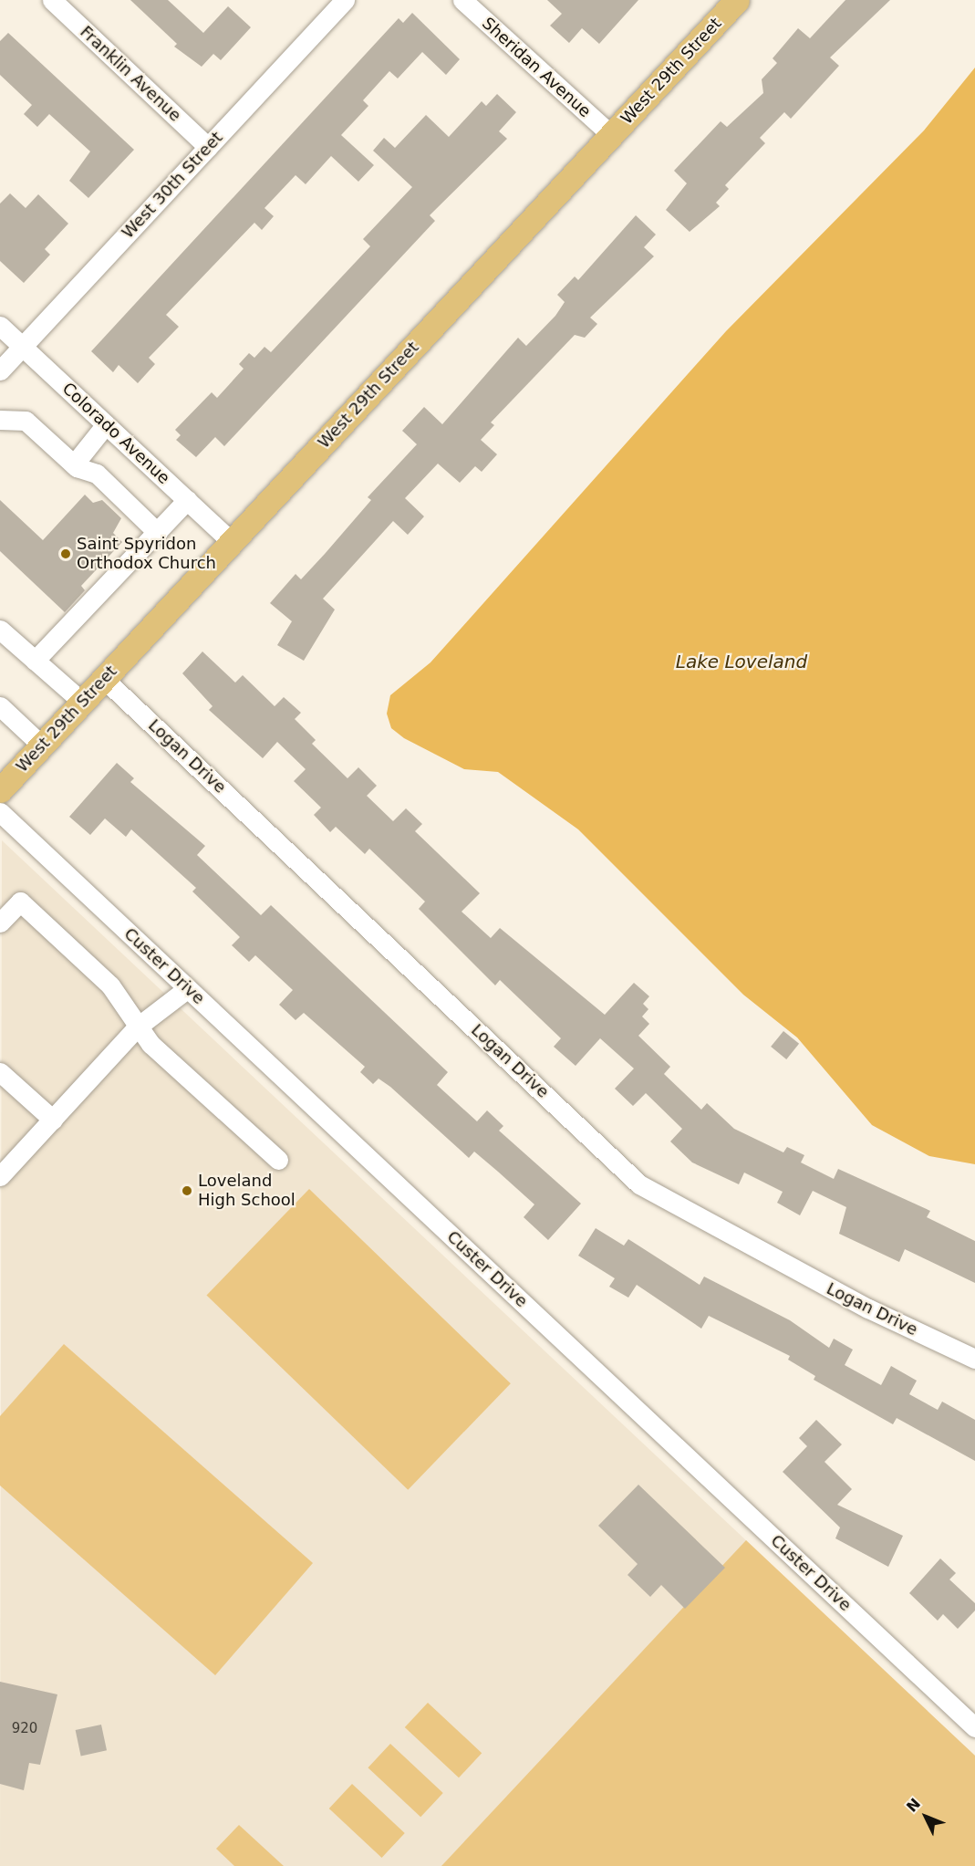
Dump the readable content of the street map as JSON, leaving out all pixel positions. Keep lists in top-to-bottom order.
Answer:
{
  "streets": {
    "main road": ["West 29th Street"],
    "street": [
      "Sheridan Avenue",
      "Franklin Avenue",
      "West 30th Street",
      "Colorado Avenue",
      "Logan Drive",
      "Custer Drive"
    ]
  },
  "crossings": [
    ["Sheridan Avenue", "West 29th Street"],
    ["West 29th Street", "Colorado Avenue"],
    ["West 29th Street", "Logan Drive"],
    ["Franklin Avenue", "West 30th Street"],
    ["West 30th Street", "Colorado Avenue"]
  ],
  "water": ["Lake Loveland"],
  "places": ["Saint Spyridon Orthodox Church", "Loveland High School"],
  "house_numbers": ["920"],
  "north": "top left"
}
